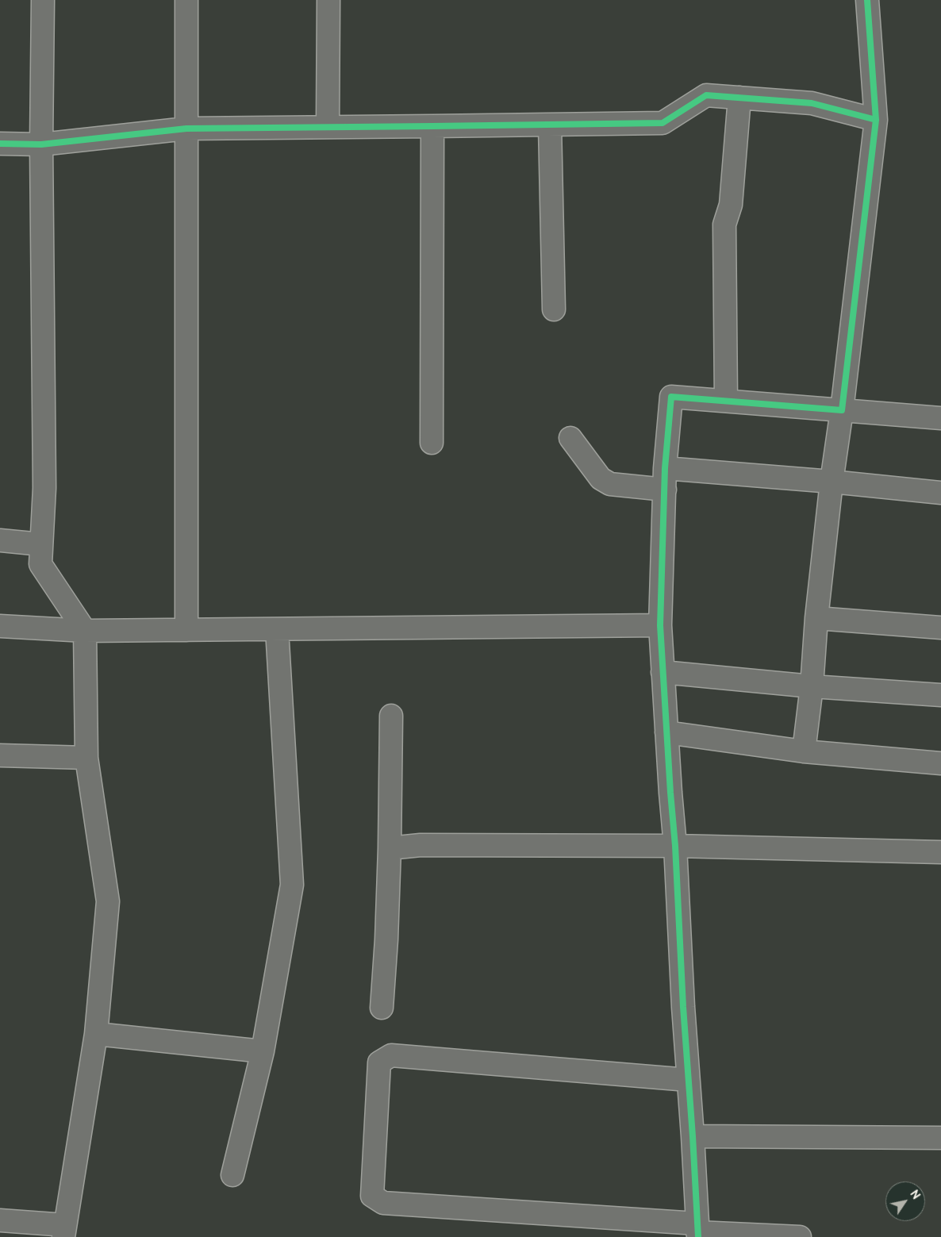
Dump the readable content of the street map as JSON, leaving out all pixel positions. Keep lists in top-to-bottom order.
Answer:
{
  "north": "top right"
}
